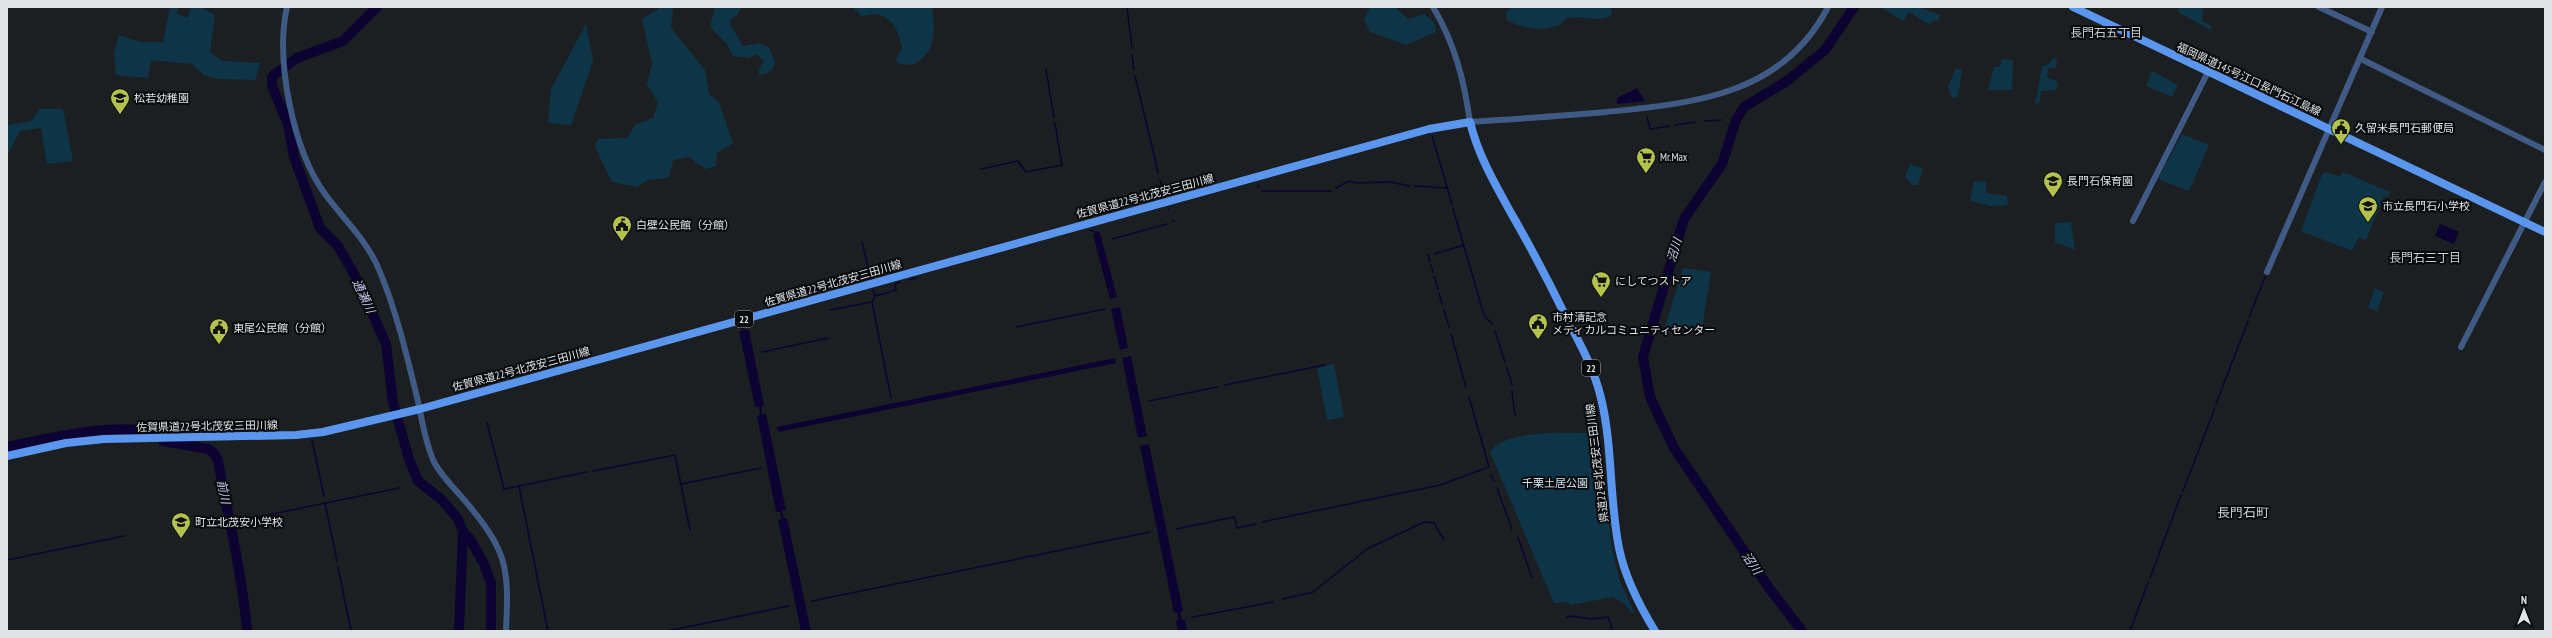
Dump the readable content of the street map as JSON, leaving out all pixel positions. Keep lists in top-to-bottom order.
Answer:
{
  "streets": {
    "main road": [
      "福岡県道145号江口長門石江島線",
      "佐賀県道22号北茂安三田川線",
      "22",
      "県道22号北茂安三田川線"
    ]
  },
  "crossings": [
    ["佐賀県道22号北茂安三田川線", "県道22号北茂安三田川線"]
  ],
  "districts": ["長門石五丁目", "長門石三丁目", "長門石町"],
  "water": ["沼川", "通瀬川", "前川"],
  "parks": ["千栗土居公園"],
  "places": {
    "school or university": [
      "松若幼稚園",
      "長門石保育園",
      "市立長門石小学校",
      "町立北茂安小学校"
    ],
    "public building": [
      "久留米長門石郵便局",
      "白壁公民館（分館）",
      "市村清記念 メディカルコミュニティセンター",
      "東尾公民館（分館）"
    ],
    "supermarket": ["Mr.Max", "にしてつストア"]
  },
  "north": "top"
}
